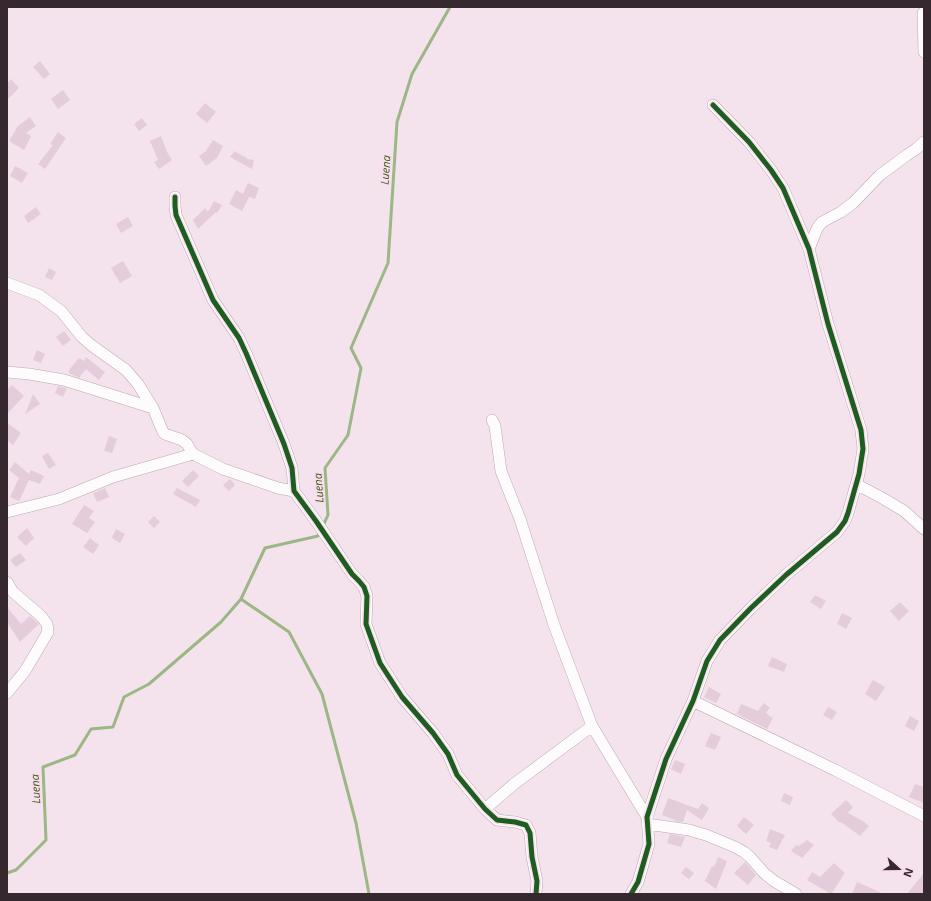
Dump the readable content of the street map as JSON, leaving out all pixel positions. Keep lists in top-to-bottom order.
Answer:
{
  "water": ["Luena"],
  "north": "right"
}
